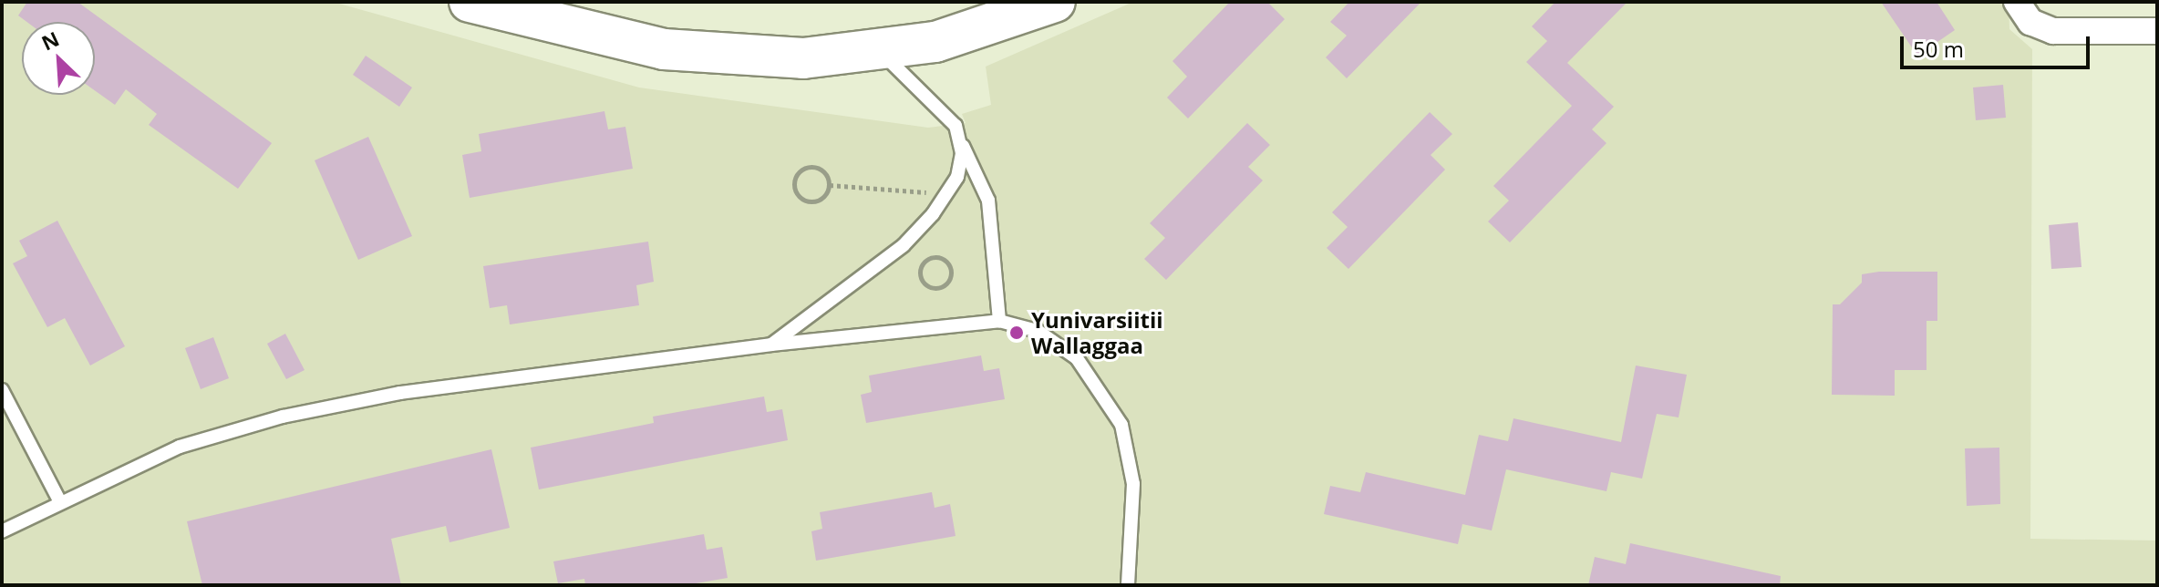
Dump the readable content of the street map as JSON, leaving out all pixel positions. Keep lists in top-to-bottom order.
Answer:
{
  "places": ["Yunivarsiitii Wallaggaa"],
  "scale_bar": "50 m",
  "north": "top left"
}
